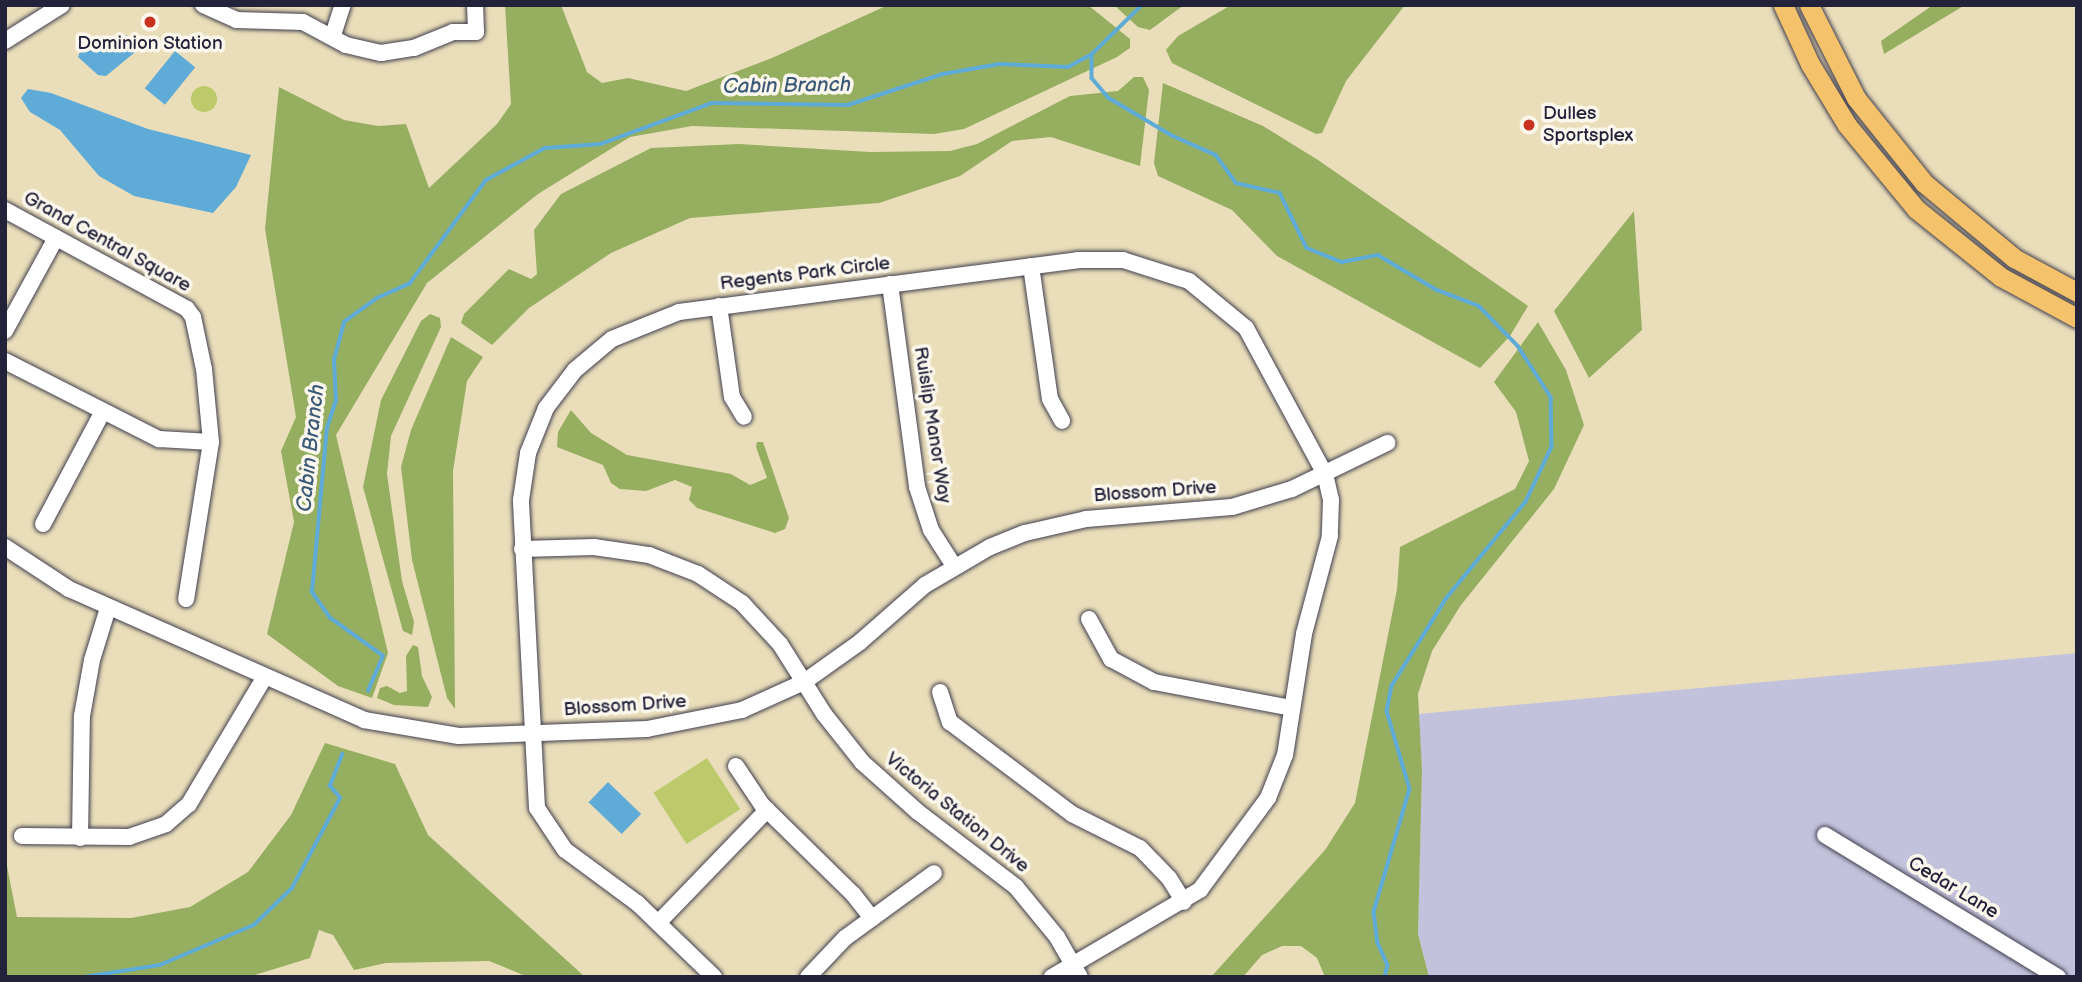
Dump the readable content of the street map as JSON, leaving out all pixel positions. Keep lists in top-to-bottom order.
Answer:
{
  "streets": {
    "street": [
      "Grand Central Square",
      "Regents Park Circle",
      "Ruislip Manor Way",
      "Blossom Drive",
      "Victoria Station Drive",
      "Cedar Lane"
    ]
  },
  "crossings": [
    ["Regents Park Circle", "Ruislip Manor Way"],
    ["Regents Park Circle", "Blossom Drive"],
    ["Regents Park Circle", "Victoria Station Drive"],
    ["Ruislip Manor Way", "Blossom Drive"],
    ["Blossom Drive", "Victoria Station Drive"]
  ],
  "water": ["Cabin Branch"],
  "places": ["Dominion Station", "Dulles Sportsplex"]
}
